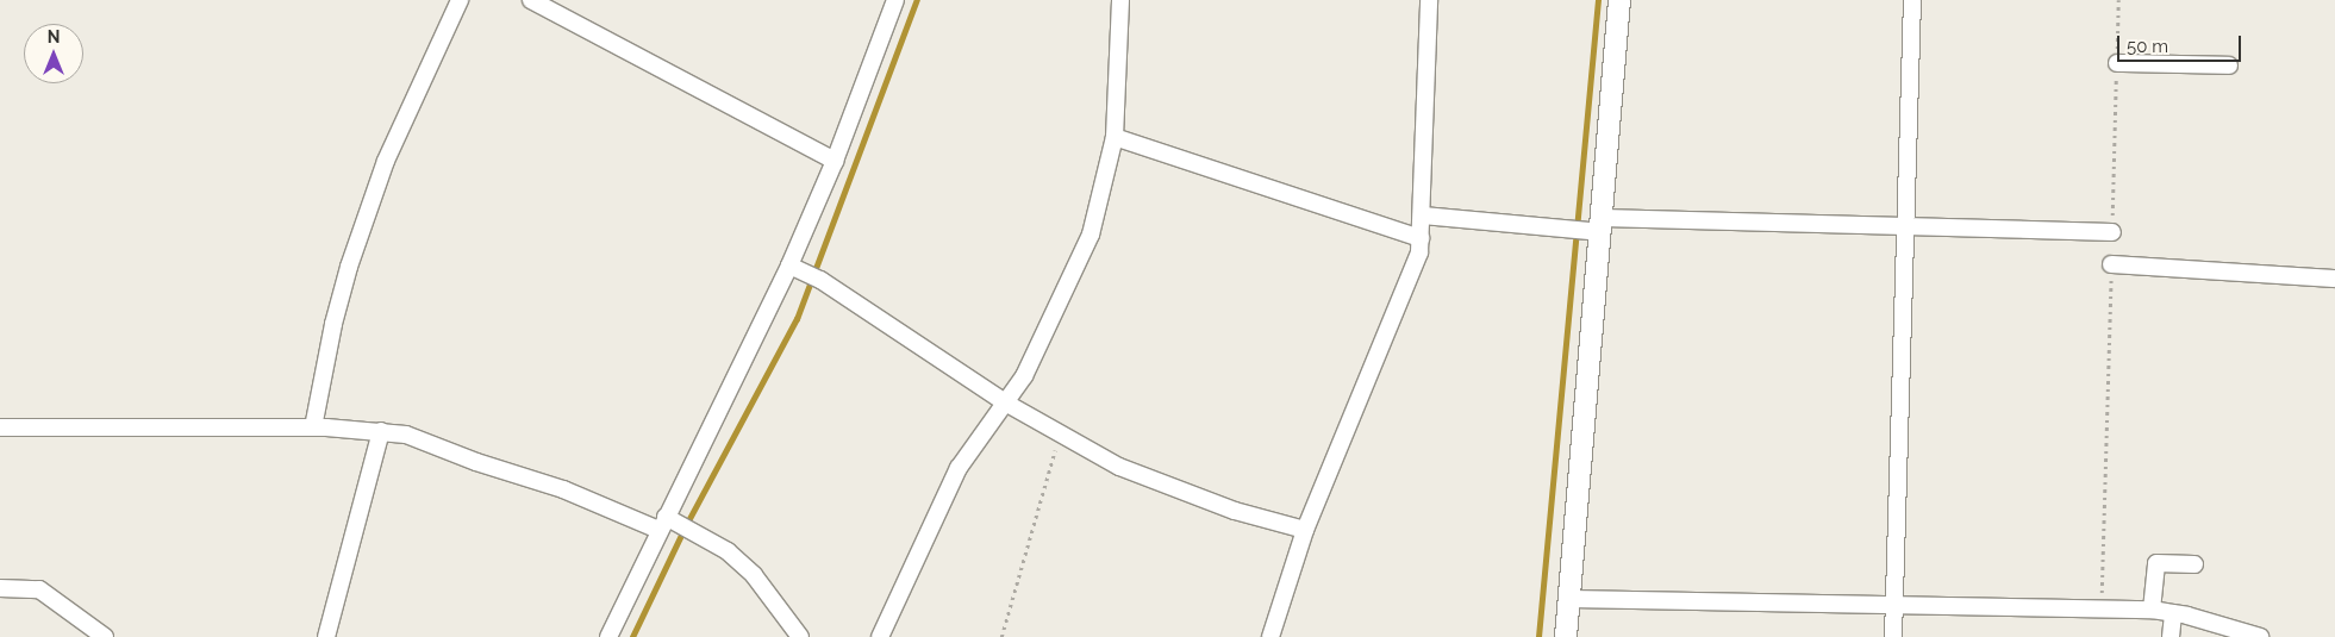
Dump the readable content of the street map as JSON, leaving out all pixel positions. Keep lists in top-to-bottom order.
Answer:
{
  "scale_bar": "50 m",
  "north": "top"
}
